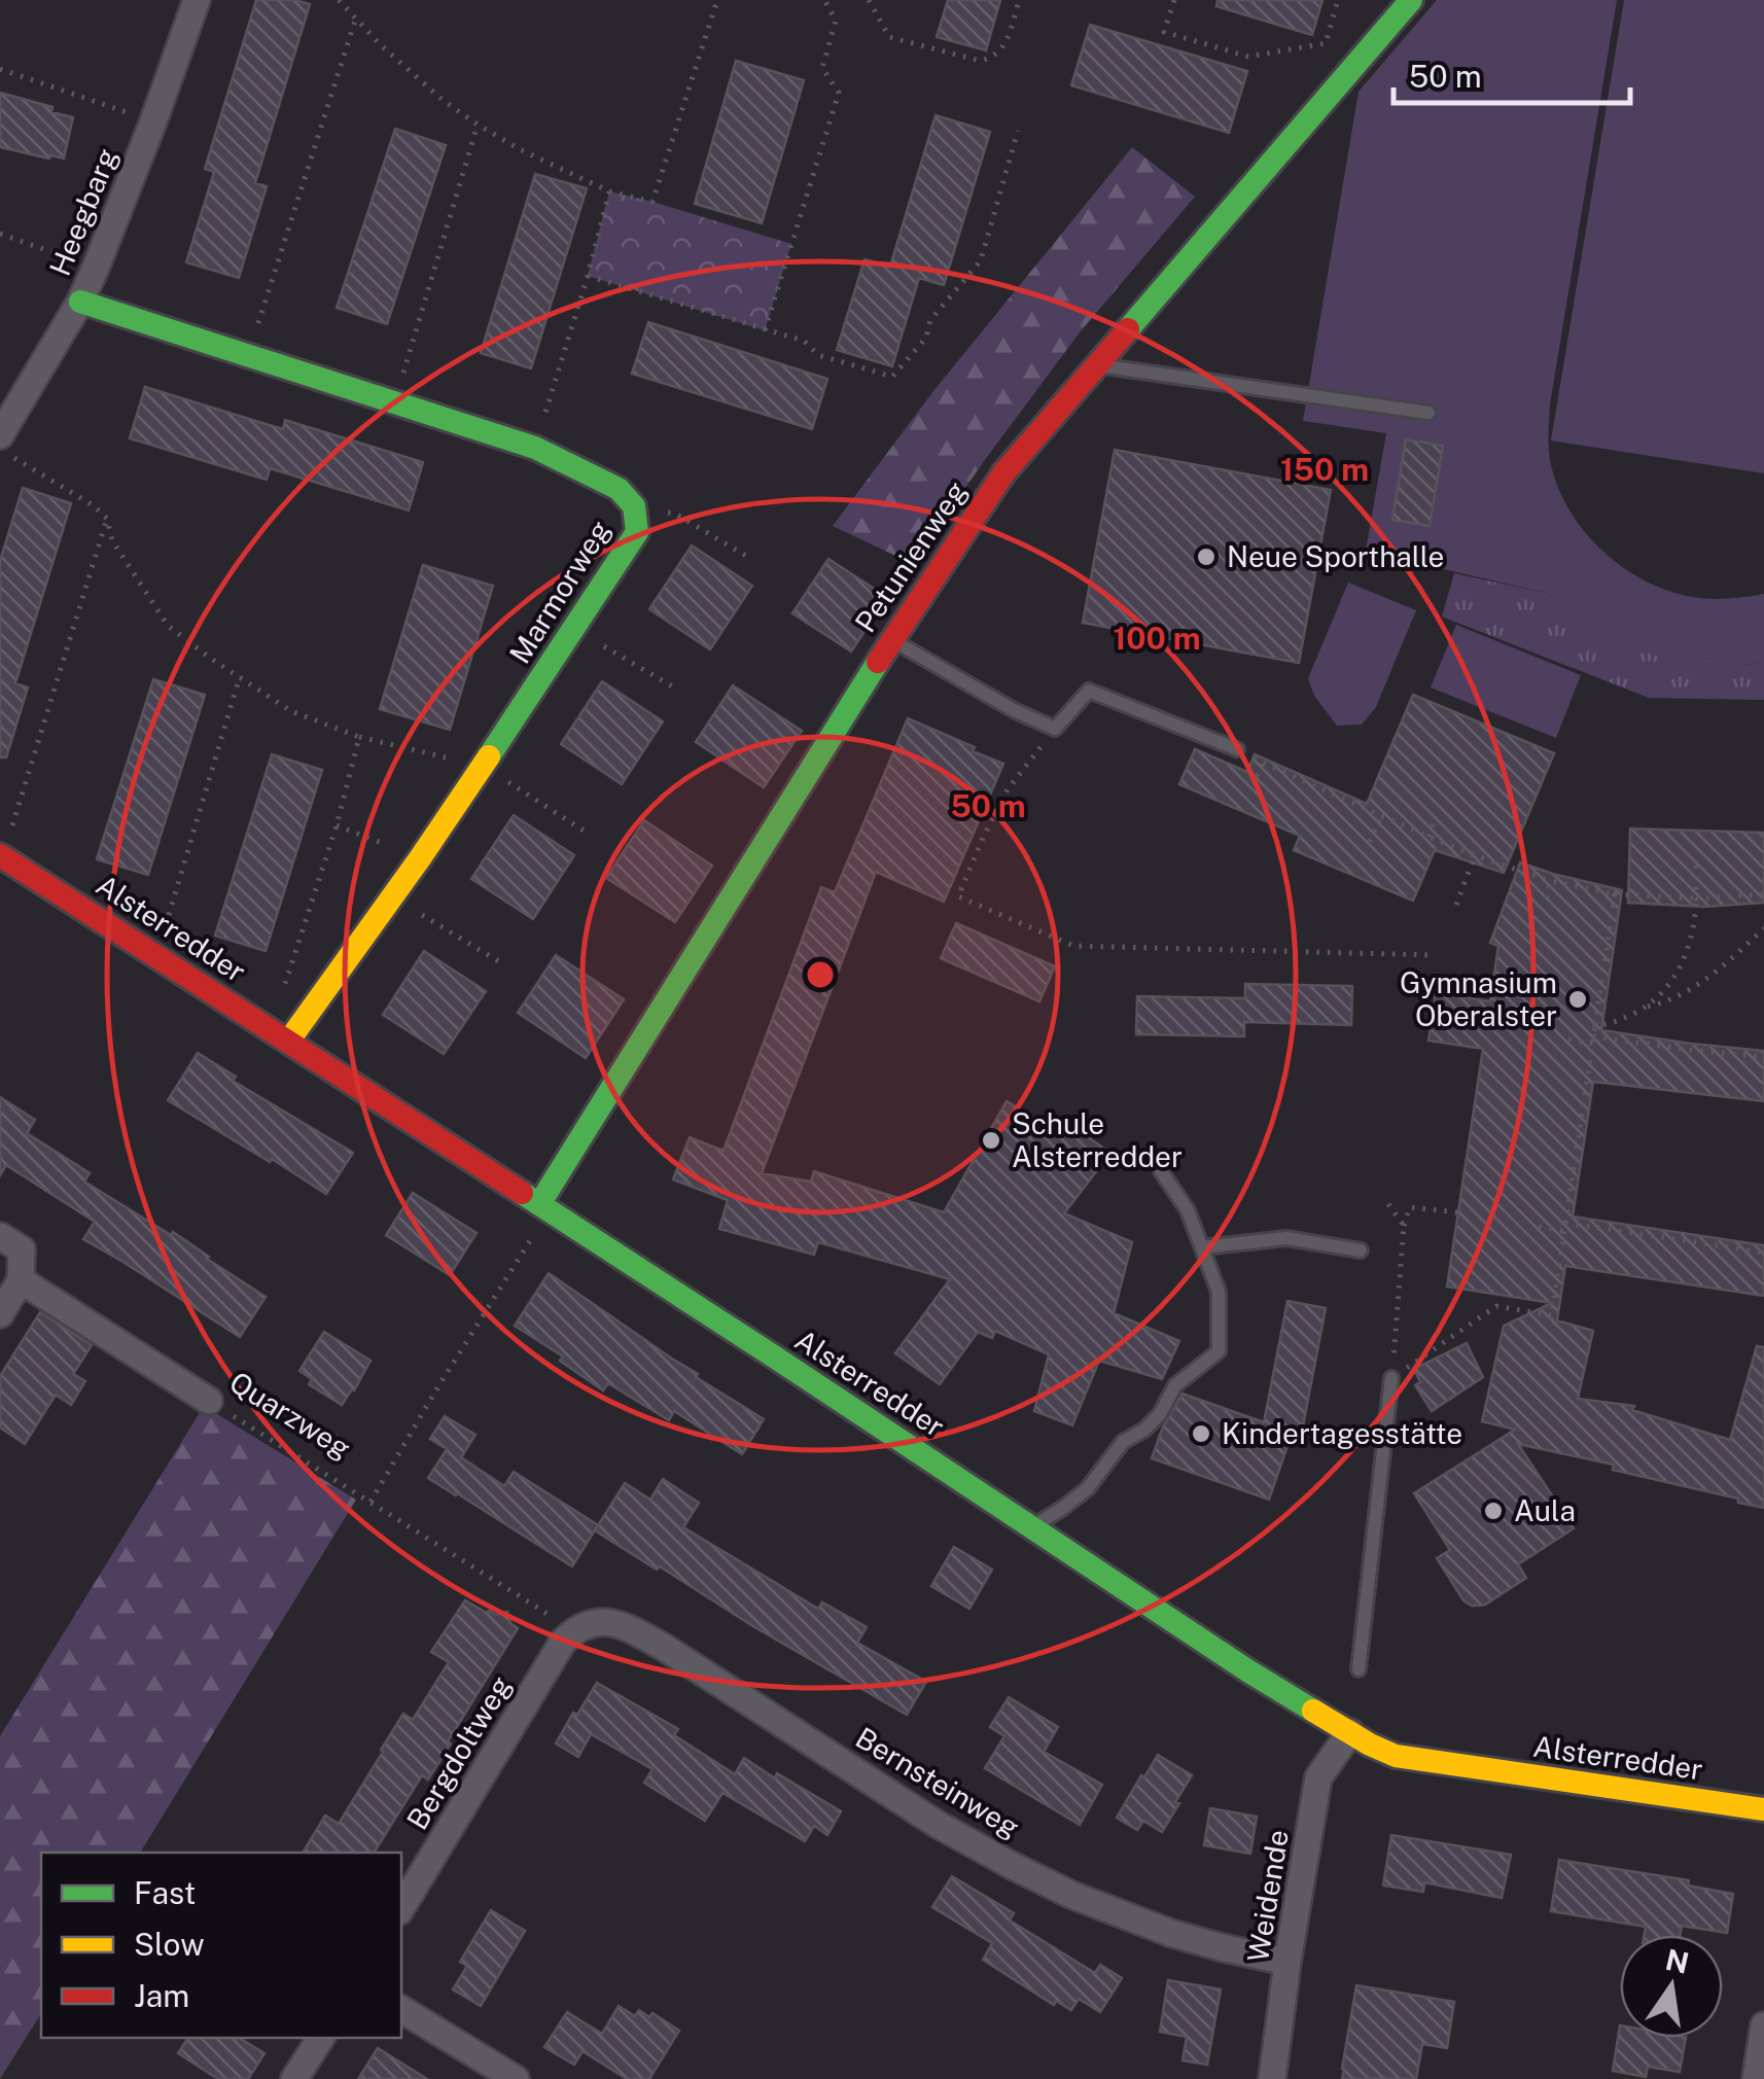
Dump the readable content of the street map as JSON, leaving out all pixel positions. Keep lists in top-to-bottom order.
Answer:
{
  "streets": {
    "street": [
      "Heegbarg",
      "Petunienweg",
      "Marmorweg",
      "Alsterredder",
      "Quarzweg",
      "Bergdoltweg",
      "Bernsteinweg",
      "Weidende"
    ]
  },
  "crossings": [
    ["Heegbarg", "Marmorweg"],
    ["Petunienweg", "Alsterredder"],
    ["Marmorweg", "Alsterredder"],
    ["Alsterredder", "Weidende"],
    ["Quarzweg", "Bergdoltweg"],
    ["Quarzweg", "Bernsteinweg"],
    ["Bergdoltweg", "Bernsteinweg"],
    ["Bernsteinweg", "Weidende"]
  ],
  "places": [
    "Neue Sporthalle",
    "Gymnasium Oberalster",
    "Schule Alsterredder",
    "Kindertagesstätte",
    "Aula"
  ],
  "legend": ["Fast", "Slow", "Jam"],
  "scale_bar": "50 m",
  "north": "top",
  "rings": ["150 m", "100 m", "50 m"]
}
